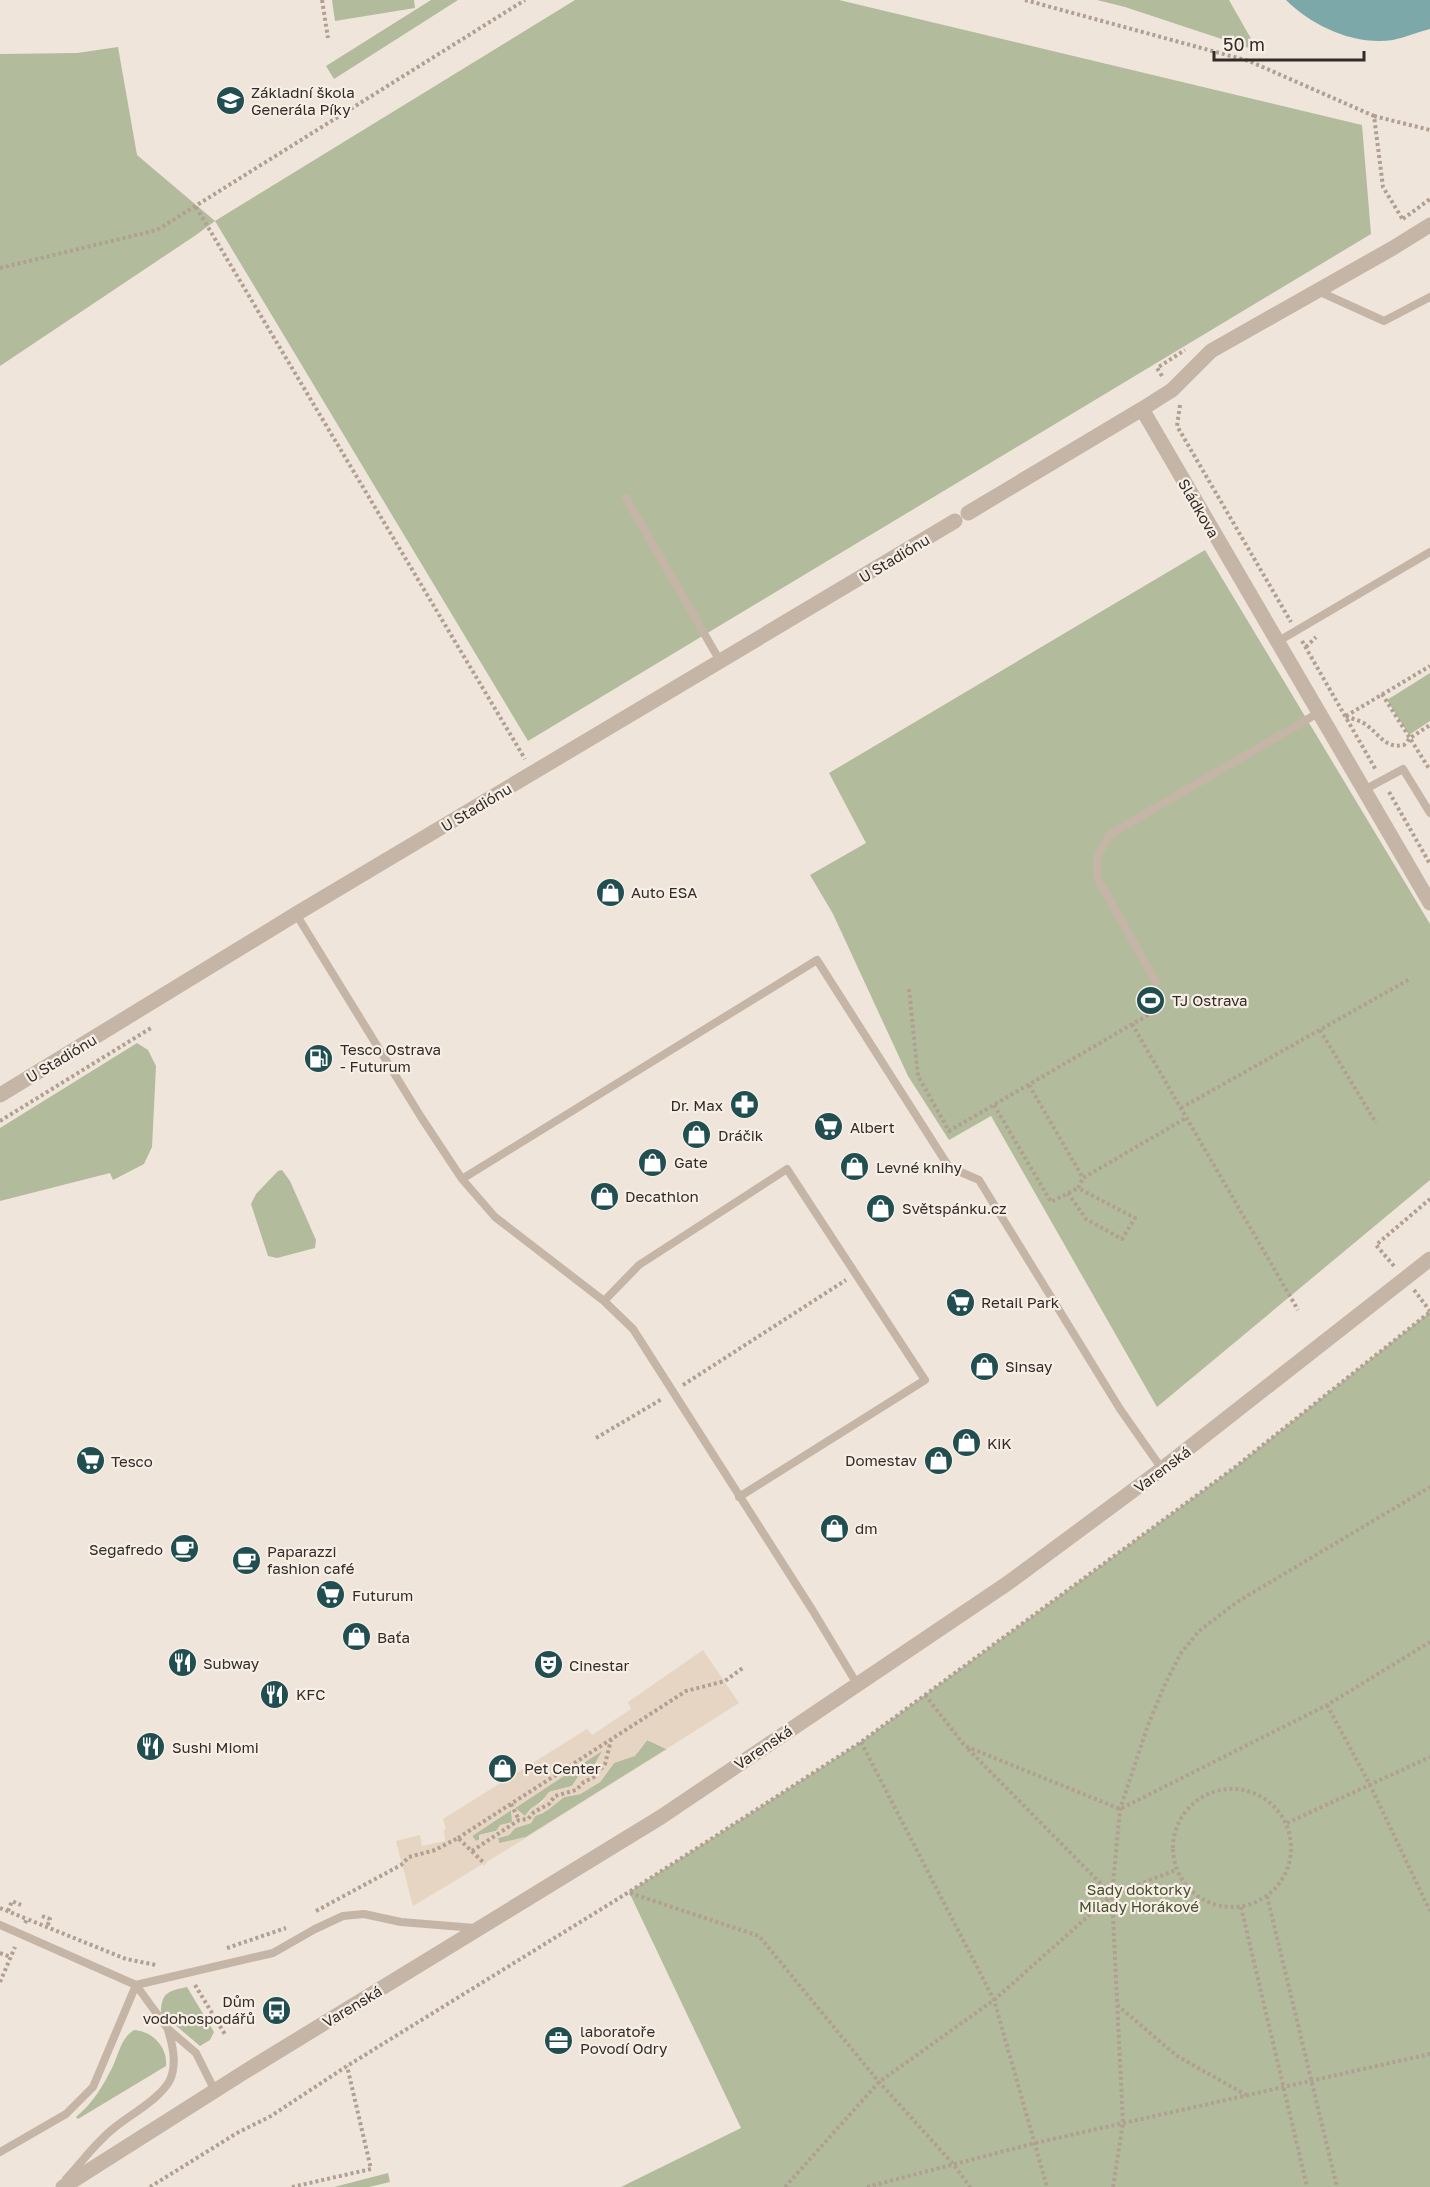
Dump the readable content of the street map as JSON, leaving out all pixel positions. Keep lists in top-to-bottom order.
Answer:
{
  "streets": {
    "street": ["Sládkova", "U Stadiónu", "Varenská"]
  },
  "crossings": [
    ["Sládkova", "U Stadiónu"]
  ],
  "parks": ["Sady doktorky Milady Horákové"],
  "places": {
    "school or university": ["Základní škola Generála Píky"],
    "shop": [
      "Auto ESA",
      "Dráčik",
      "Gate",
      "Levné knihy",
      "Decathlon",
      "Světspánku.cz",
      "Sinsay",
      "KiK",
      "Domestav",
      "dm",
      "Baťa",
      "Pet Center"
    ],
    "sports": ["TJ Ostrava"],
    "fuel station": ["Tesco Ostrava - Futurum"],
    "pharmacy": ["Dr. Max"],
    "supermarket": [
      "Albert",
      "Retail Park",
      "Tesco",
      "Futurum"
    ],
    "cafe": ["Segafredo", "Paparazzi fashion café"],
    "restaurant": ["Subway", "KFC", "Sushi Miomi"],
    "theatre": ["Cinestar"],
    "bus stop": ["Dům vodohospodářů"],
    "office": ["laboratoře Povodí Odry"]
  },
  "scale_bar": "50 m"
}
